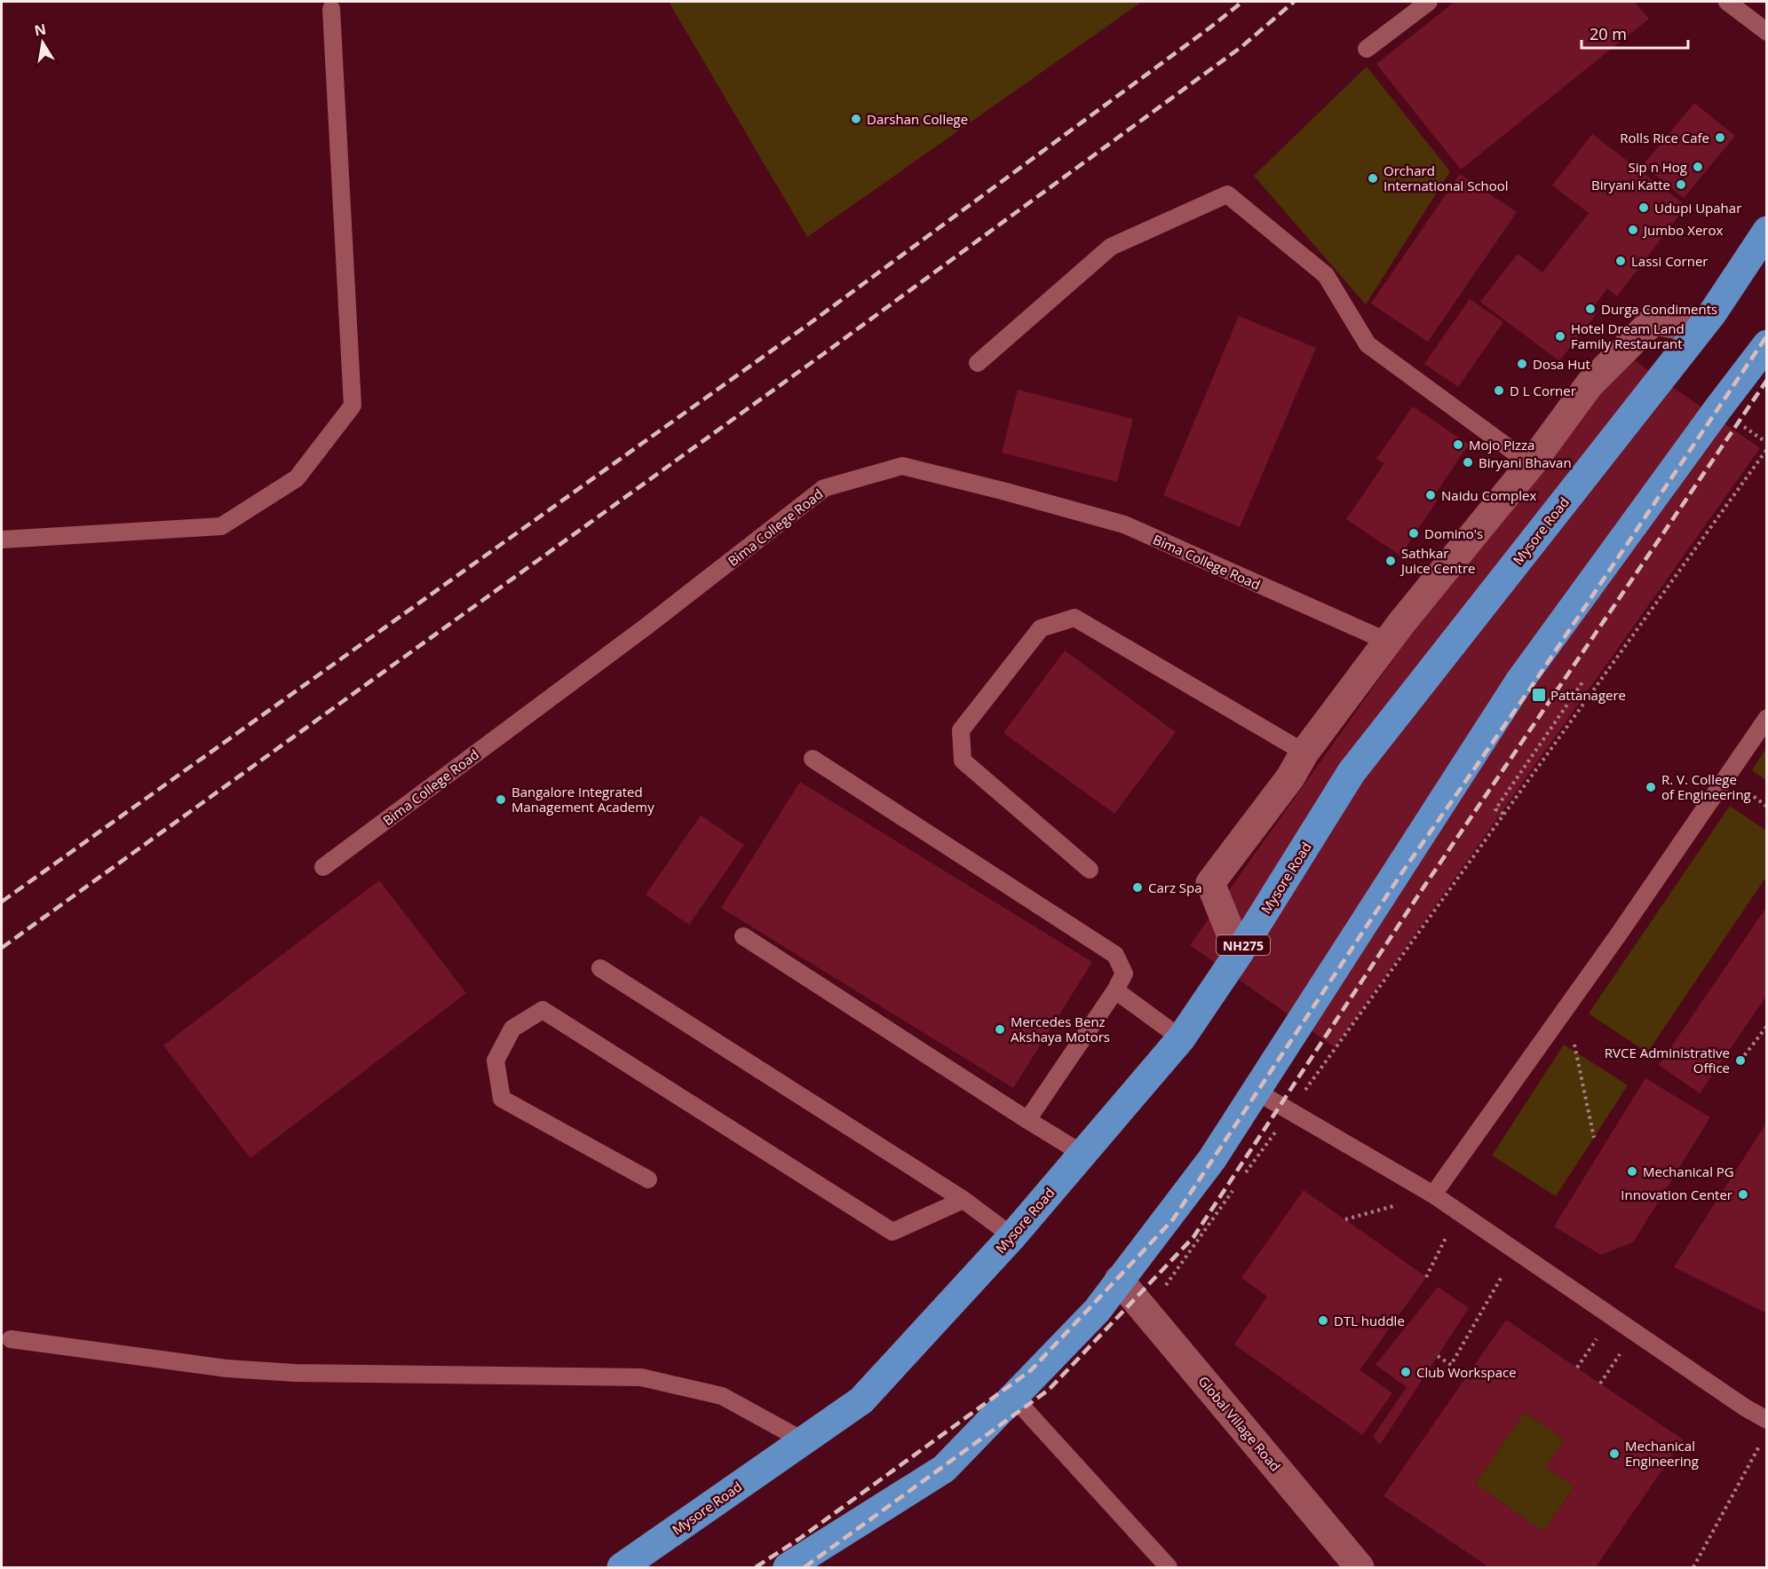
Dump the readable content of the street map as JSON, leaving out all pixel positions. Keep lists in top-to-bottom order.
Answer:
{
  "streets": {
    "highway": ["Mysore Road", "NH275"],
    "street": ["Global Village Road"],
    "lane": ["Bima College Road"]
  },
  "places": {
    "other": [
      "Darshan College",
      "Rolls Rice Cafe",
      "Sip n Hog",
      "Orchard International School",
      "Biryani Katte",
      "Udupi Upahar",
      "Jumbo Xerox",
      "Lassi Corner",
      "Durga Condiments",
      "Hotel Dream Land Family Restaurant",
      "Dosa Hut",
      "D L Corner",
      "Mojo Pizza",
      "Biryani Bhavan",
      "Naidu Complex",
      "Domino's",
      "Sathkar Juice Centre",
      "R. V. College of Engineering",
      "Bangalore Integrated Management Academy",
      "Carz Spa",
      "Mercedes Benz Akshaya Motors",
      "RVCE Administrative Office",
      "Mechanical PG",
      "Innovation Center",
      "DTL huddle",
      "Club Workspace",
      "Mechanical Engineering"
    ],
    "transit": ["Pattanagere"]
  },
  "scale_bar": "20 m",
  "north": "top"
}
